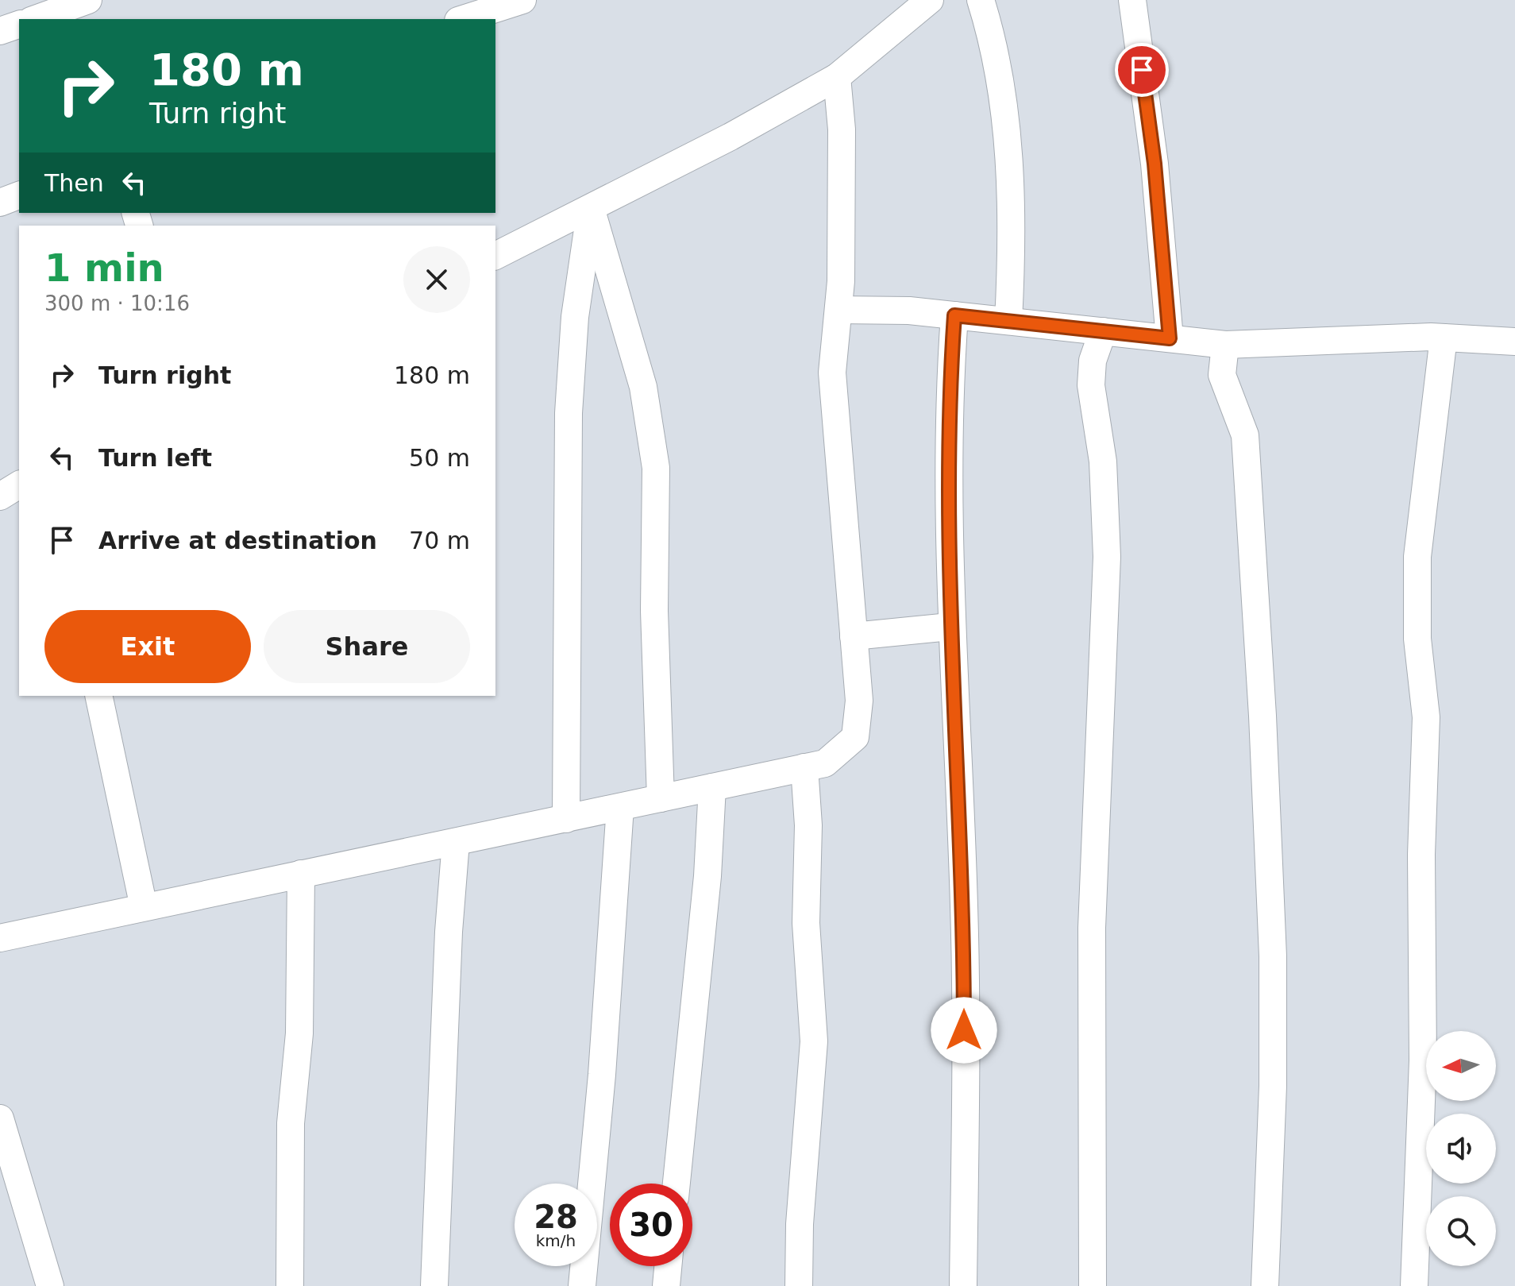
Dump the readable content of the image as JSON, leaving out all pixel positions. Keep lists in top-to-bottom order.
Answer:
{
  "north": "left",
  "page": {
    "turn": ["180 m", "Turn right"],
    "then": "Then",
    "heading": ["1 min", "300 m · 10:16"],
    "list": [
      {
        "name": "Turn right",
        "value": "180 m"
      },
      {
        "name": "Turn left",
        "value": "50 m"
      },
      {
        "name": "Arrive at destination",
        "value": "70 m"
      }
    ],
    "buttons": ["Exit", "Share"],
    "speed": "28 km/h",
    "limit": "30"
  }
}
